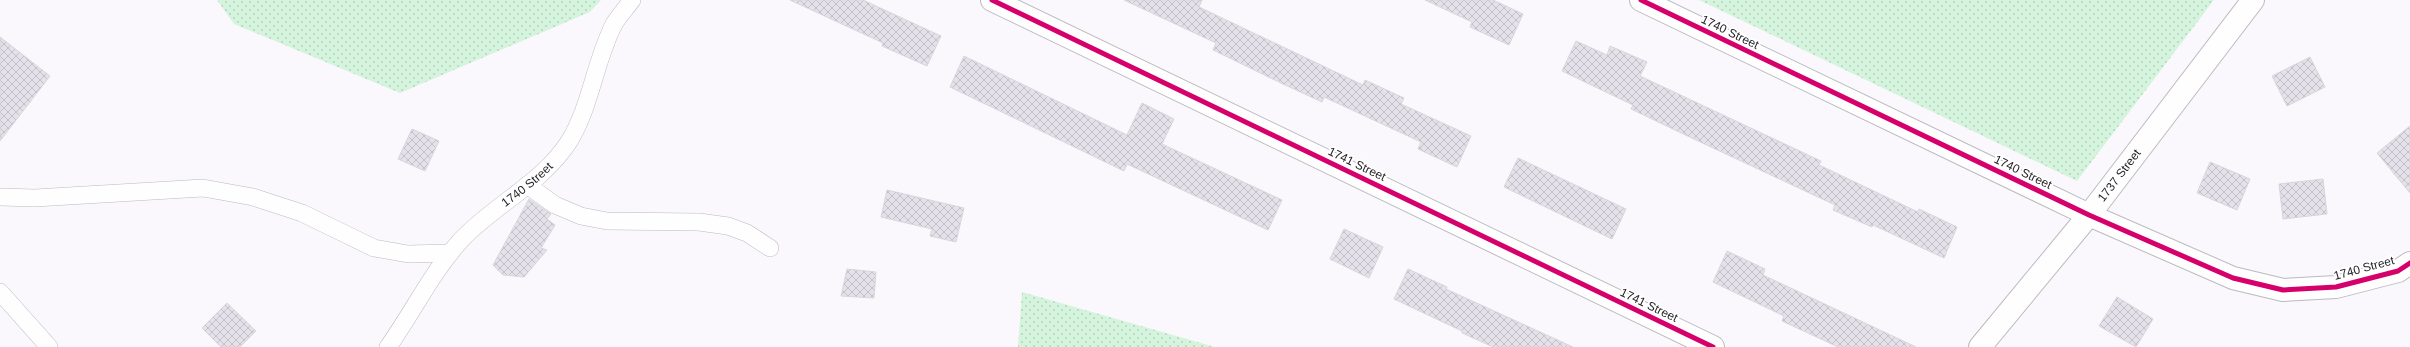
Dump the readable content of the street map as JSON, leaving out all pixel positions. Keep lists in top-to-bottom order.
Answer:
{
  "streets": {
    "street": ["1740 Street", "1741 Street", "1737 Street"]
  },
  "crossings": [
    ["1740 Street", "1737 Street"]
  ]
}
